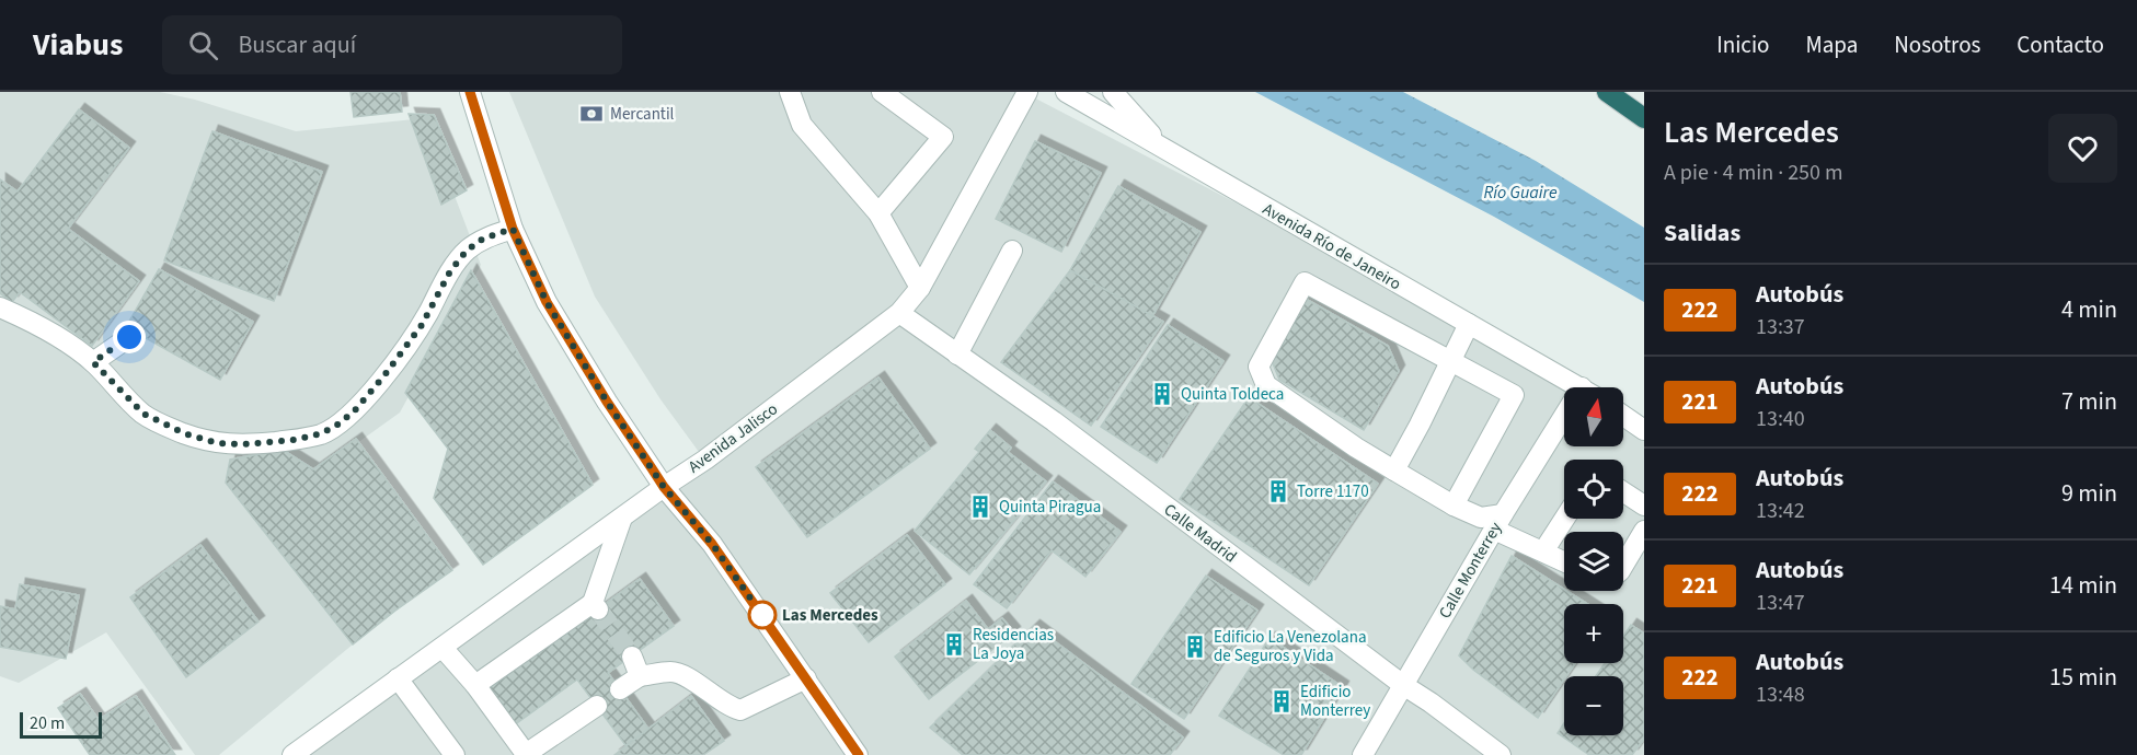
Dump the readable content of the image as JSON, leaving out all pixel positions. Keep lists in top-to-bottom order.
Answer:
{
  "streets": {
    "street": [
      "Avenida Río de Janeiro",
      "Avenida Jalisco",
      "Calle Madrid",
      "Calle Monterrey"
    ]
  },
  "crossings": [
    ["Avenida Jalisco", "Calle Madrid"],
    ["Calle Madrid", "Calle Monterrey"]
  ],
  "water": ["Río Guaire"],
  "places": {
    "bank": ["Mercantil"],
    "building": [
      "Quinta Toldeca",
      "Torre 1170",
      "Quinta Piragua",
      "Residencias La Joya",
      "Edificio La Venezolana de Seguros y Vida",
      "Edificio Monterrey"
    ],
    "other": ["Las Mercedes"]
  },
  "lines": ["bus line 222"],
  "scale_bar": "20 m",
  "north": "top",
  "page": {
    "header": "Viabus",
    "search": "Buscar aquí",
    "nav": [
      "Inicio",
      "Mapa",
      "Nosotros",
      "Contacto"
    ],
    "heading": [
      ["Las Mercedes", "A pie · 4 min · 250 m"],
      "Salidas"
    ],
    "list": [
      {
        "mark": "222",
        "name": "Autobús",
        "note": "13:37",
        "value": "4 min"
      },
      {
        "mark": "221",
        "name": "Autobús",
        "note": "13:40",
        "value": "7 min"
      },
      {
        "mark": "222",
        "name": "Autobús",
        "note": "13:42",
        "value": "9 min"
      },
      {
        "mark": "221",
        "name": "Autobús",
        "note": "13:47",
        "value": "14 min"
      },
      {
        "mark": "222",
        "name": "Autobús",
        "note": "13:48",
        "value": "15 min"
      }
    ],
    "map_buttons": ["+", "−"],
    "scale": "20 m"
  }
}
